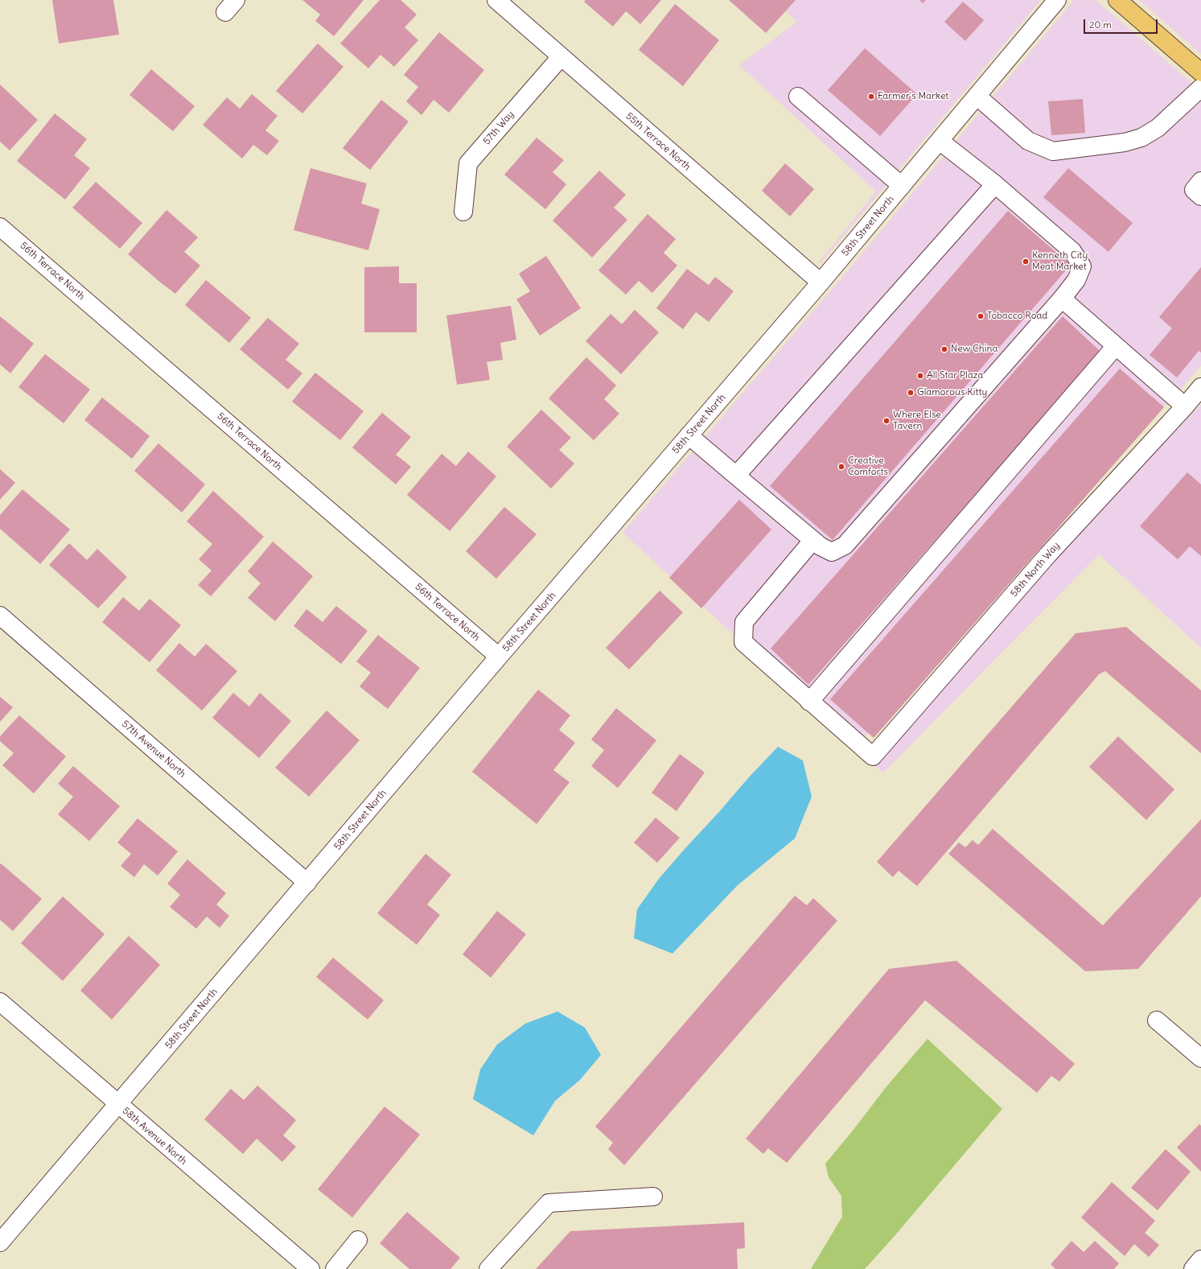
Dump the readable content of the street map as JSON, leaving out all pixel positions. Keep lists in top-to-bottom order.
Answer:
{
  "streets": {
    "street": [
      "57th Way",
      "55th Terrace North",
      "58th Street North",
      "56th Terrace North",
      "58th North Way",
      "57th Avenue North",
      "58th Avenue North"
    ]
  },
  "crossings": [
    ["57th Way", "55th Terrace North"],
    ["55th Terrace North", "58th Street North"],
    ["58th Street North", "56th Terrace North"],
    ["58th Street North", "57th Avenue North"],
    ["58th Street North", "58th Avenue North"]
  ],
  "places": [
    "Farmer's Market",
    "Kenneth City Meat Market",
    "Tobacco Road",
    "New China",
    "All Star Plaza",
    "Glamorous Kitty",
    "Where Else Tavern",
    "Creative Comforts"
  ],
  "scale_bar": "20 m"
}
